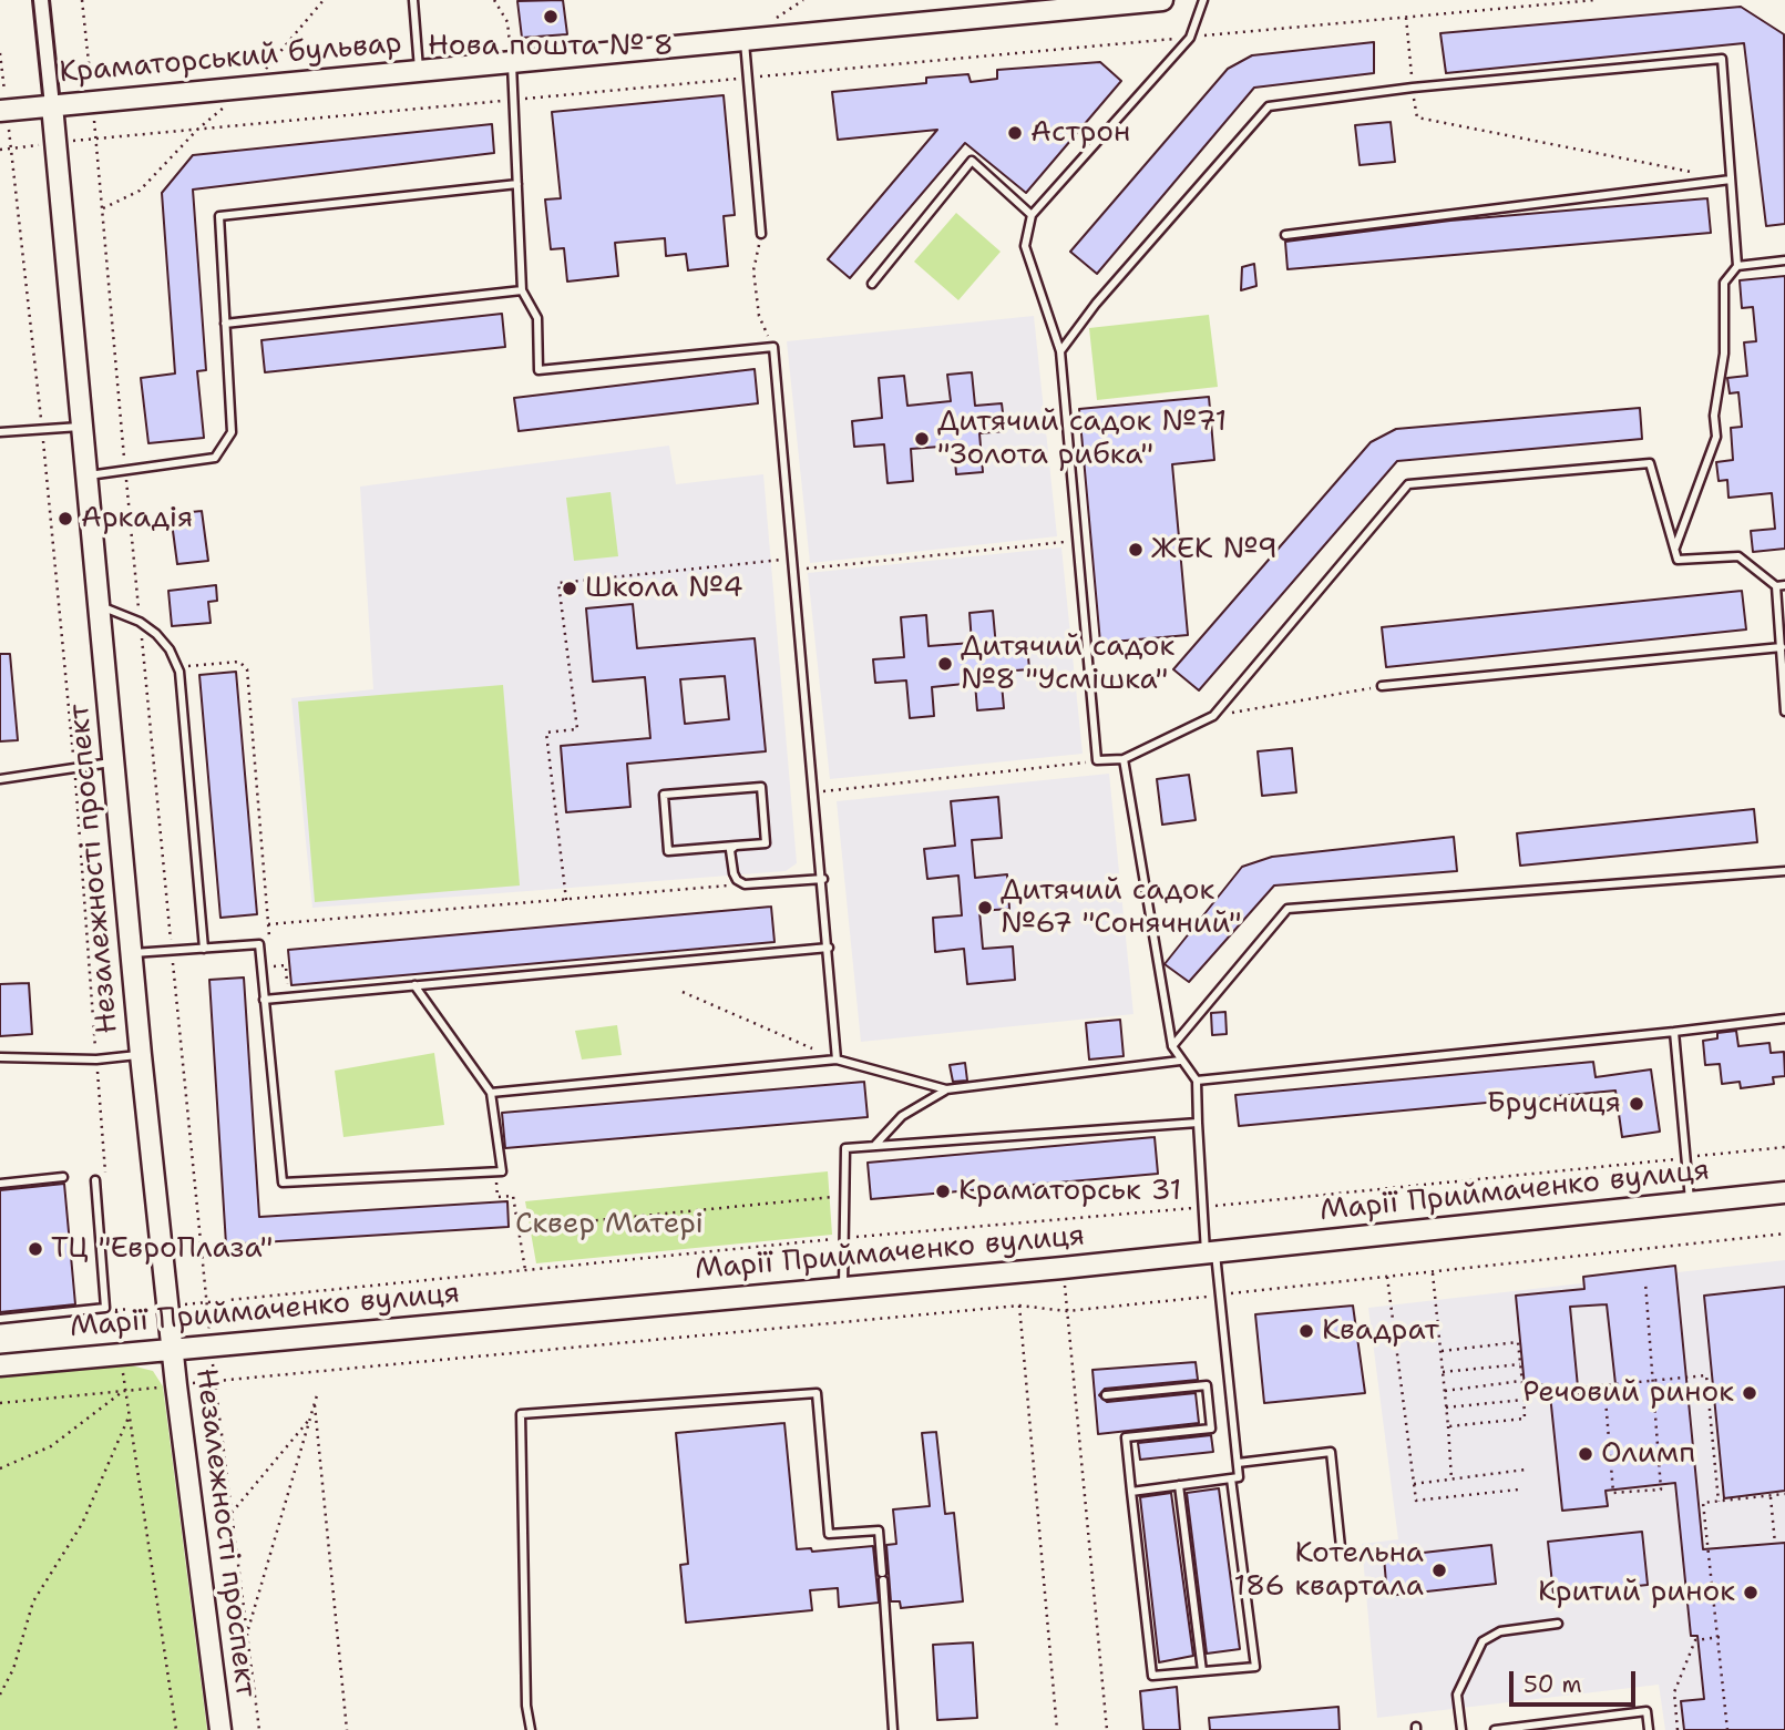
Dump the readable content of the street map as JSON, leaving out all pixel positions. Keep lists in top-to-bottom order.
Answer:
{
  "streets": {
    "street": ["Краматорський бульвар", "Незалежності проспект", "Марії Приймаченко вулиця"]
  },
  "crossings": [
    ["Краматорський бульвар", "Незалежності проспект"],
    ["Незалежності проспект", "Марії Приймаченко вулиця"]
  ],
  "parks": ["Сквер Матері"],
  "places": [
    "Нова пошта № 8",
    "Астрон",
    "Дитячий садок №71 \"Золота рибка\"",
    "Аркадія",
    "ЖЕК №9",
    "Школа №4",
    "Дитячий садок №8 \"Усмішка\"",
    "Дитячий садок №67 \"Сонячний\"",
    "Брусниця",
    "Краматорськ 31",
    "ТЦ \"ЕвроПлаза\"",
    "Квадрат",
    "Речовий ринок",
    "Олимп",
    "Котельна 186 квартала",
    "Критий ринок"
  ],
  "scale_bar": "50 m"
}
